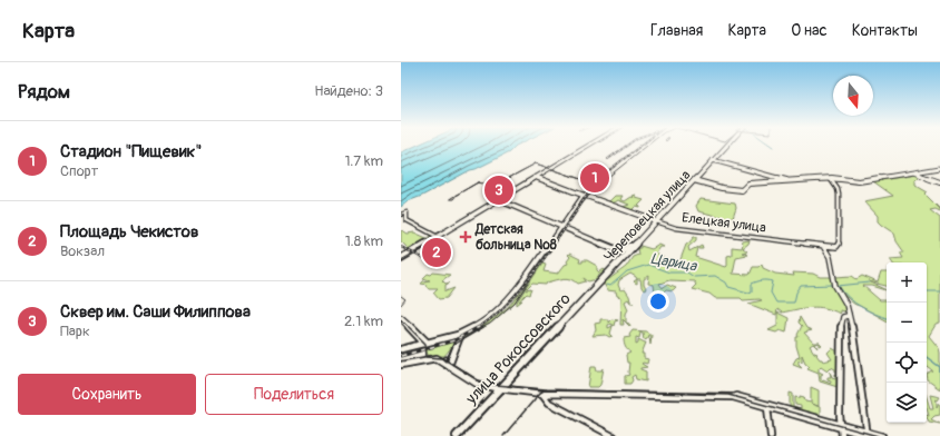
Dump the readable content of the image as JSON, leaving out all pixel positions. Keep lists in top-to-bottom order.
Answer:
{
  "streets": {
    "highway": ["Череповецкая улица", "улица Рокоссовского"],
    "main road": ["Елецкая улица"]
  },
  "crossings": [
    ["Череповецкая улица", "Елецкая улица"],
    ["Череповецкая улица", "улица Рокоссовского"]
  ],
  "water": ["Царица"],
  "places": {
    "health": ["Детская больница №8"]
  },
  "north": "bottom",
  "page": {
    "header": "Карта",
    "nav": [
      "Главная",
      "Карта",
      "О нас",
      "Контакты"
    ],
    "heading": ["Рядом", "Найдено: 3"],
    "list": [
      {
        "mark": "1",
        "name": "Стадион \"Пищевик\"",
        "note": "Спорт",
        "value": "1.7 km"
      },
      {
        "mark": "2",
        "name": "Площадь Чекистов",
        "note": "Вокзал",
        "value": "1.8 km"
      },
      {
        "mark": "3",
        "name": "Сквер им. Саши Филиппова",
        "note": "Парк",
        "value": "2.1 km"
      }
    ],
    "pins": ["1", "3", "2"],
    "map_buttons": ["+", "−"],
    "buttons": ["Сохранить", "Поделиться"]
  }
}
